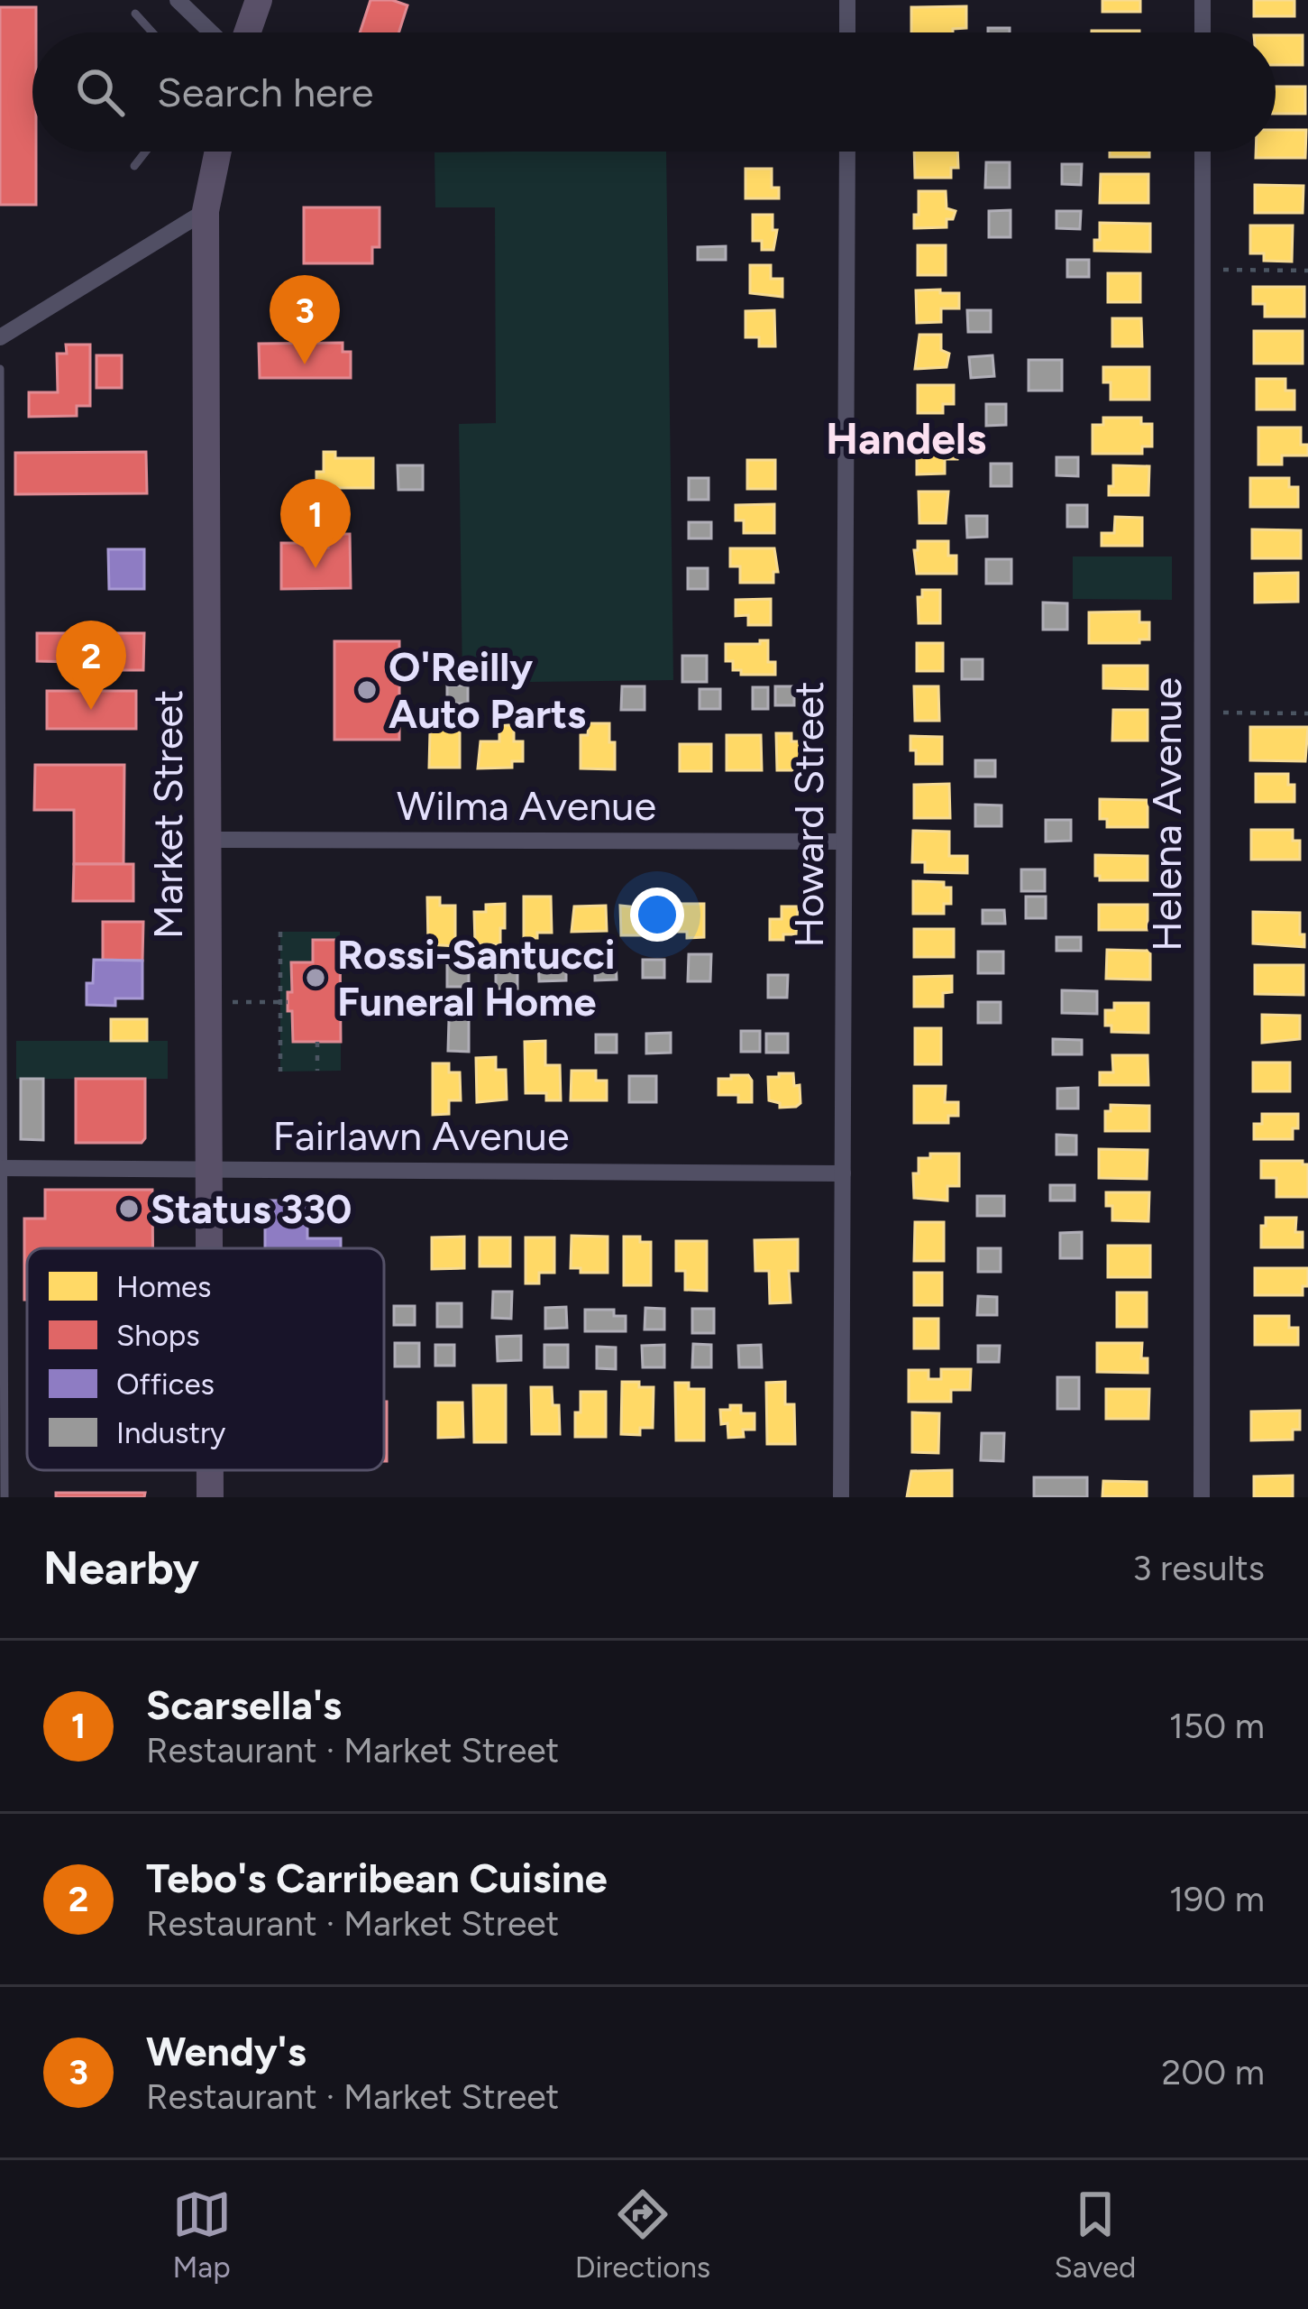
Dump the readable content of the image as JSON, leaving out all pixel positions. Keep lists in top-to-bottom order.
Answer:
{
  "streets": {
    "main road": ["Market Street"],
    "street": [
      "Wilma Avenue",
      "Howard Street",
      "Helena Avenue",
      "Fairlawn Avenue"
    ]
  },
  "crossings": [
    ["Wilma Avenue", "Market Street"],
    ["Wilma Avenue", "Howard Street"],
    ["Market Street", "Fairlawn Avenue"],
    ["Howard Street", "Fairlawn Avenue"]
  ],
  "districts": ["Handels"],
  "places": ["O'Reilly Auto Parts", "Rossi-Santucci Funeral Home", "Status 330"],
  "legend": [
    "Homes",
    "Shops",
    "Offices",
    "Industry"
  ],
  "page": {
    "search": "Search here",
    "pins": ["3", "1", "2"],
    "heading": ["Nearby", "3 results"],
    "list": [
      {
        "mark": "1",
        "name": "Scarsella's",
        "note": "Restaurant · Market Street",
        "value": "150 m"
      },
      {
        "mark": "2",
        "name": "Tebo's Carribean Cuisine",
        "note": "Restaurant · Market Street",
        "value": "190 m"
      },
      {
        "mark": "3",
        "name": "Wendy's",
        "note": "Restaurant · Market Street",
        "value": "200 m"
      }
    ],
    "nav": ["Map", "Directions", "Saved"]
  }
}
